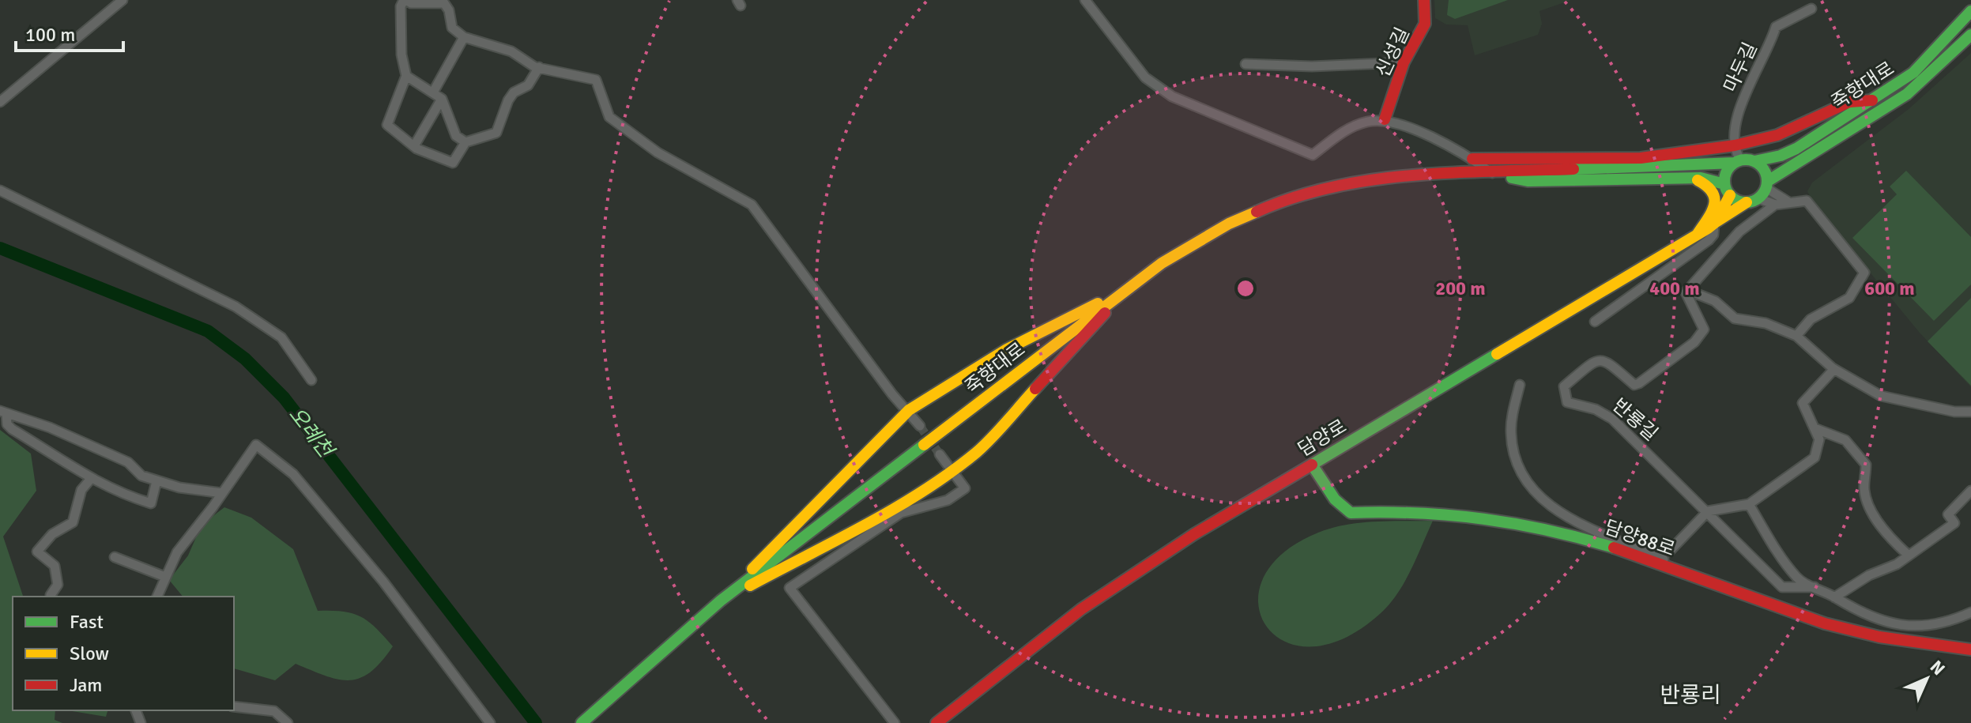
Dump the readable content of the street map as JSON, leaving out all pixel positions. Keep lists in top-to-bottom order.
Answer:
{
  "streets": {
    "main road": [
      "신성길",
      "죽향대로",
      "담양로",
      "담양88로"
    ],
    "street": ["마두길", "반룡길"]
  },
  "crossings": [
    ["마두길", "죽향대로"],
    ["마두길", "담양로"],
    ["죽향대로", "담양로"],
    ["담양로", "담양88로"]
  ],
  "districts": ["반룡리"],
  "water": ["오례천"],
  "legend": ["Fast", "Slow", "Jam"],
  "scale_bar": "100 m",
  "north": "top right",
  "rings": ["200 m", "400 m", "600 m"]
}
